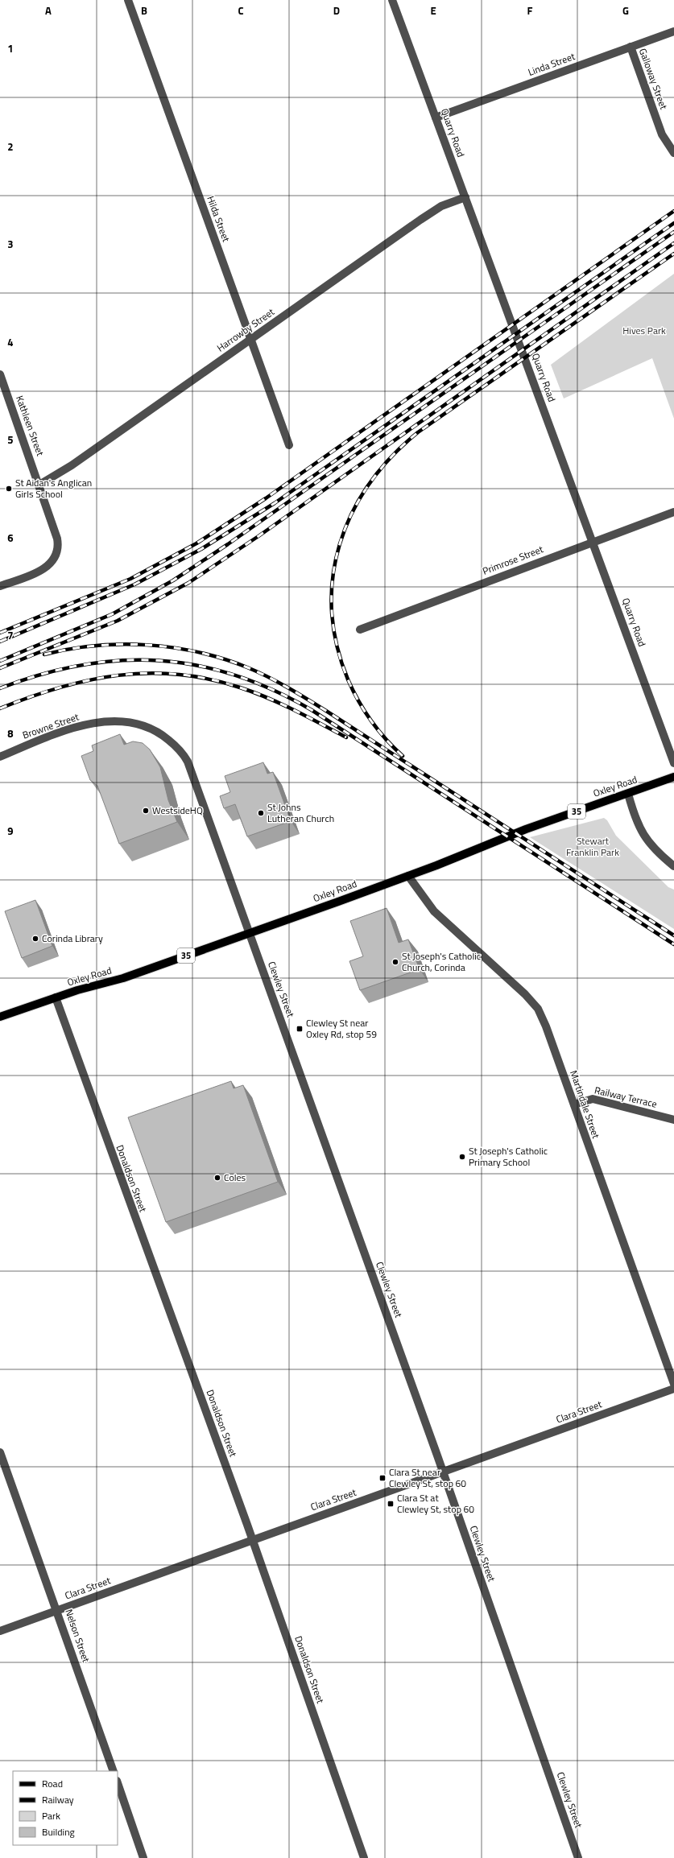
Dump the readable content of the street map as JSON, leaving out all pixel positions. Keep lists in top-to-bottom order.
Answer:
{
  "streets": {
    "main road": ["Oxley Road", "35"],
    "street": [
      "Linda Street",
      "Galloway Street",
      "Quarry Road",
      "Hilda Street",
      "Harrowby Street",
      "Kathleen Street",
      "Primrose Street",
      "Browne Street",
      "Clewley Street",
      "Railway Terrace",
      "Martindale Street",
      "Donaldson Street",
      "Clara Street",
      "Nelson Street"
    ]
  },
  "crossings": [
    ["Linda Street", "Galloway Street"],
    ["Linda Street", "Quarry Road"],
    ["Quarry Road", "Harrowby Street"],
    ["Quarry Road", "Primrose Street"],
    ["Hilda Street", "Harrowby Street"],
    ["Harrowby Street", "Kathleen Street"],
    ["Browne Street", "Clewley Street"],
    ["Oxley Road", "Clewley Street"],
    ["Oxley Road", "Martindale Street"],
    ["Oxley Road", "Donaldson Street"],
    ["Clewley Street", "Clara Street"],
    ["Railway Terrace", "Martindale Street"],
    ["Donaldson Street", "Clara Street"],
    ["Clara Street", "Nelson Street"]
  ],
  "parks": ["Hives Park", "Stewart Franklin Park"],
  "places": {
    "other": [
      "St Aidan's Anglican Girls School",
      "WestsideHQ",
      "St Johns Lutheran Church",
      "Corinda Library",
      "St Joseph's Catholic Church, Corinda",
      "St Joseph's Catholic Primary School",
      "Coles"
    ],
    "transit": ["Clewley St near Oxley Rd, stop 59", "Clara St near Clewley St, stop 60", "Clara St at Clewley St, stop 60"]
  },
  "legend": [
    "Road",
    "Railway",
    "Park",
    "Building"
  ],
  "grid": {
    "columns": [
      "A",
      "B",
      "C",
      "D",
      "E",
      "F",
      "G"
    ],
    "rows": [
      "1",
      "2",
      "3",
      "4",
      "5",
      "6",
      "7",
      "8",
      "9"
    ]
  }
}
